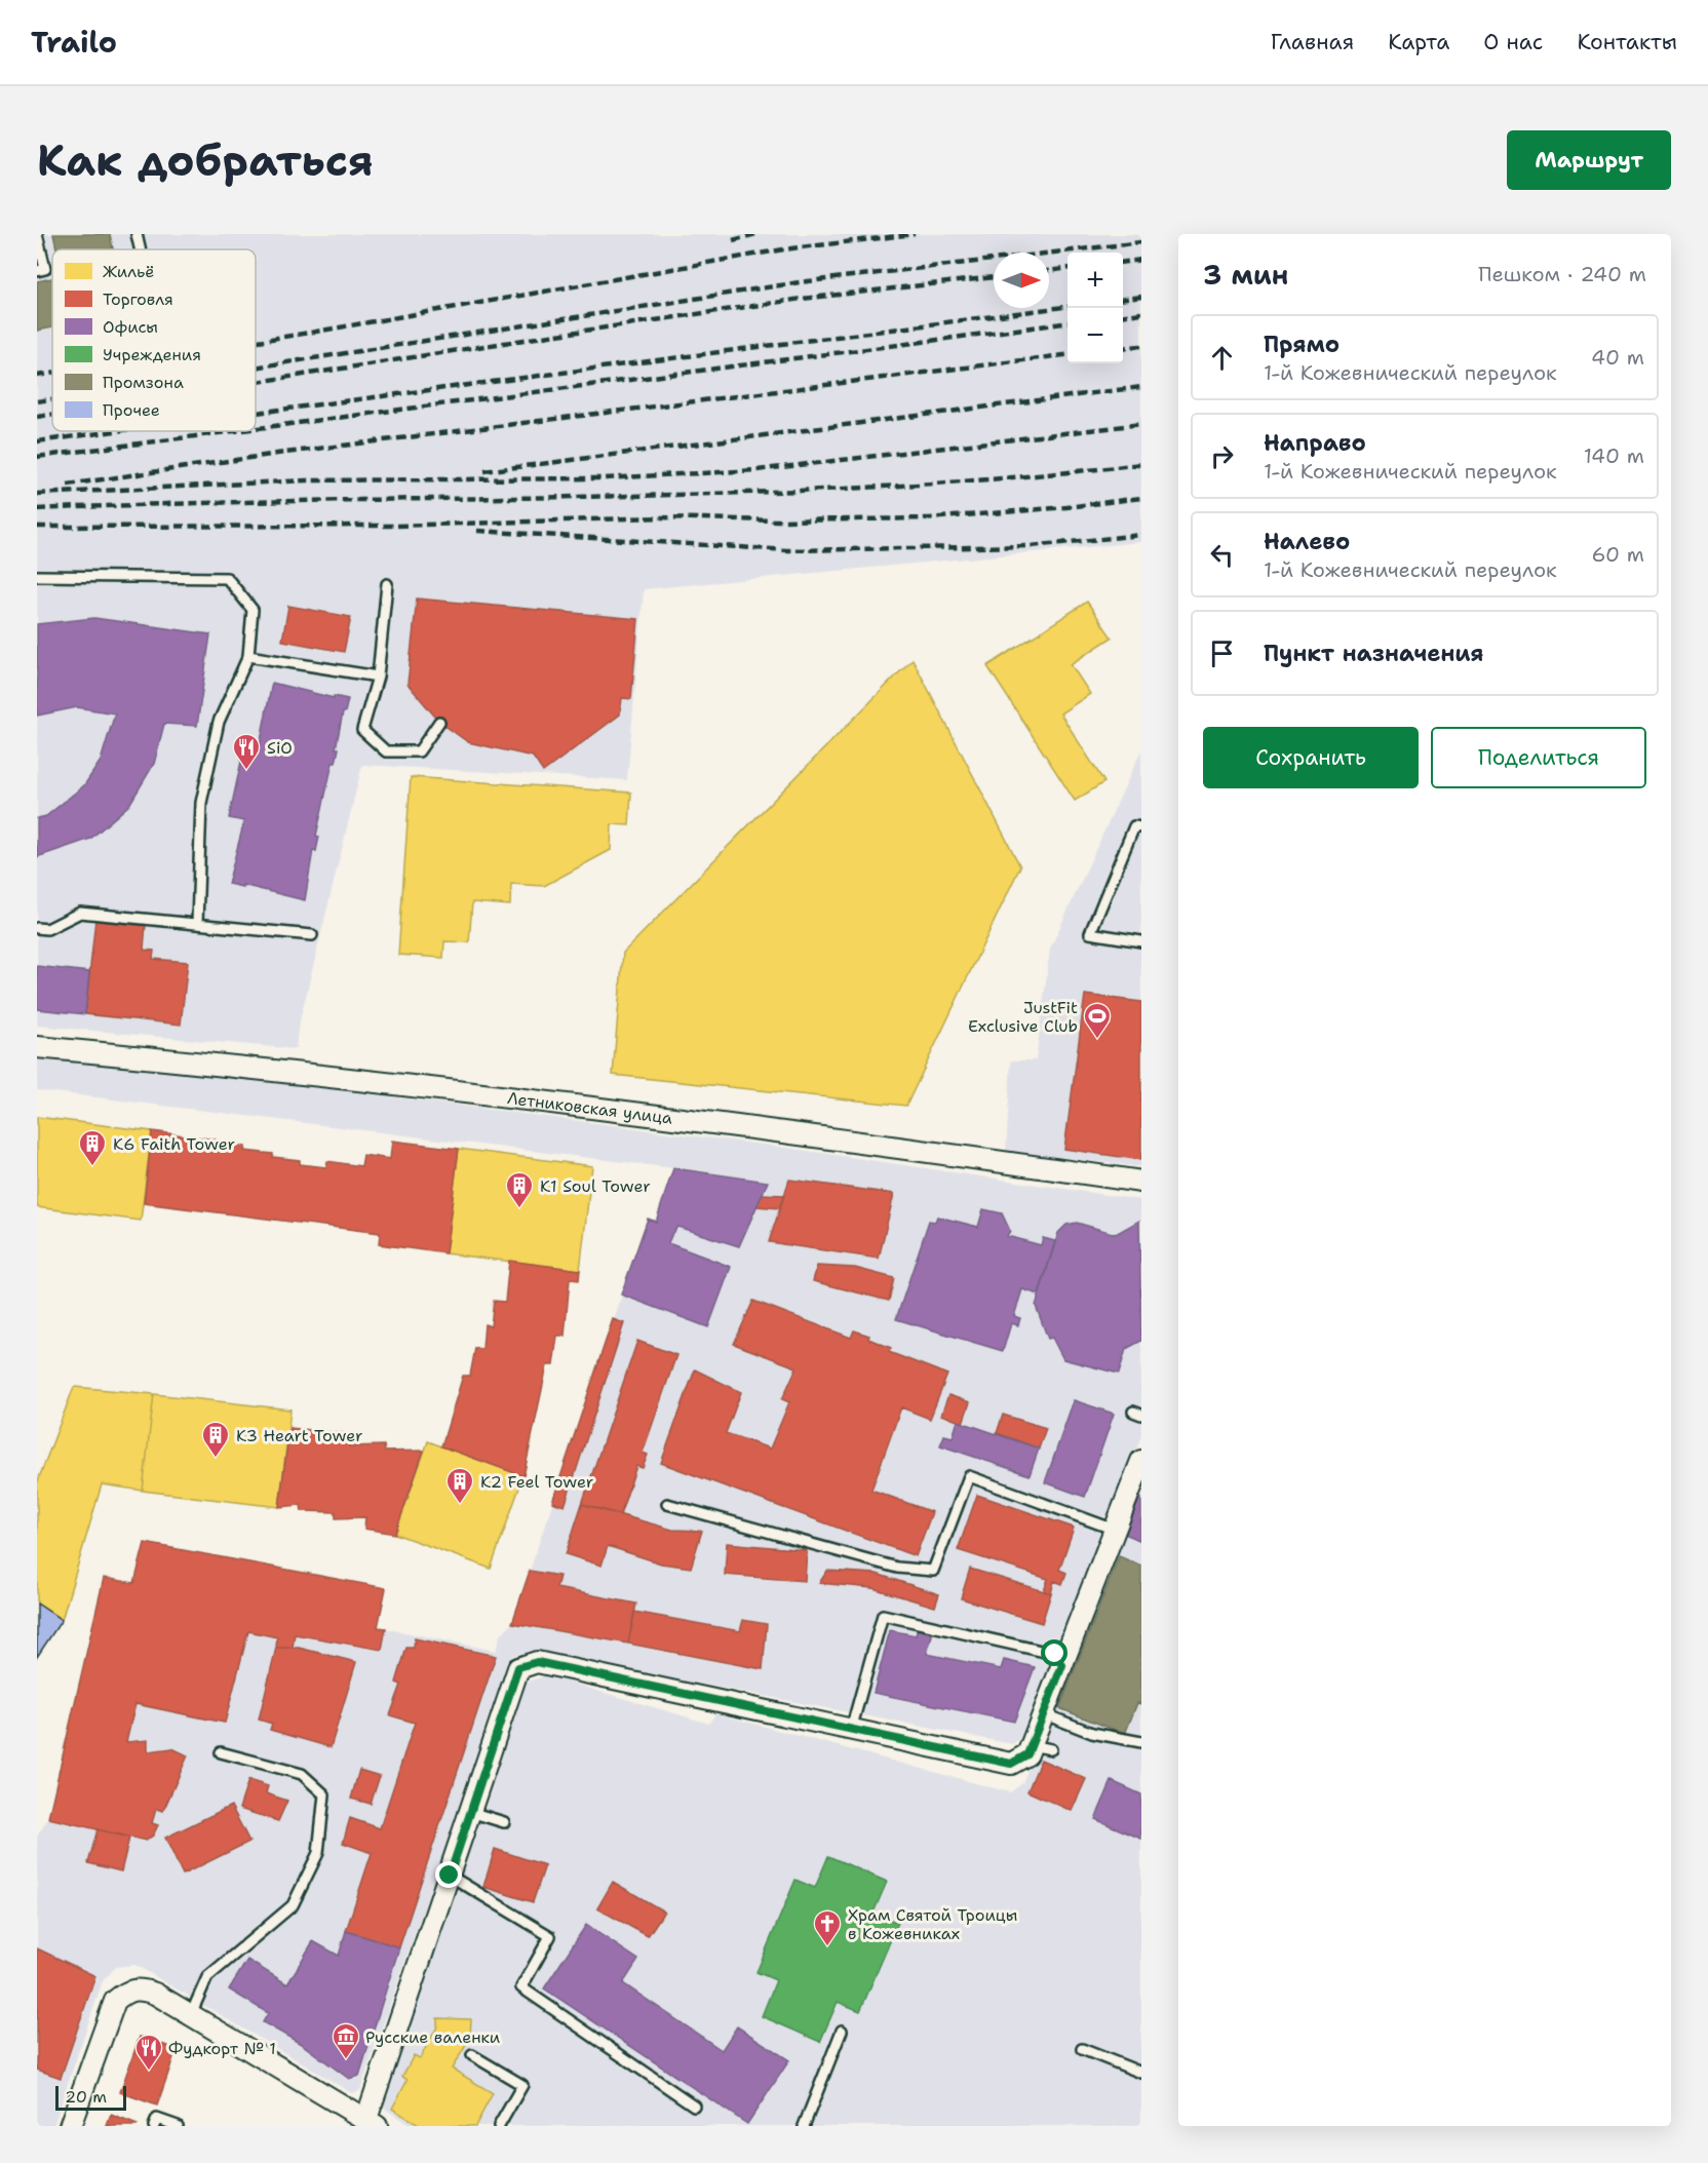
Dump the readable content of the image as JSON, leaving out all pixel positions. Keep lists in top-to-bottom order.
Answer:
{
  "streets": {
    "street": ["Летниковская улица"]
  },
  "places": {
    "restaurant": ["SiO", "Фудкорт № 1"],
    "sports": ["JustFit Exclusive Club"],
    "building": [
      "К6 Faith Tower",
      "К1 Soul Tower",
      "К3 Heart Tower",
      "К2 Feel Tower"
    ],
    "church": ["Храм Святой Троицы в Кожевниках"],
    "museum": ["Русские валенки"]
  },
  "legend": [
    "Жильё",
    "Торговля",
    "Офисы",
    "Учреждения",
    "Промзона",
    "Прочее"
  ],
  "scale_bar": "20 m",
  "north": "right",
  "page": {
    "header": "Trailo",
    "nav": [
      "Главная",
      "Карта",
      "О нас",
      "Контакты"
    ],
    "buttons": [
      "Маршрут",
      ["Сохранить", "Поделиться"]
    ],
    "title": "Как добраться",
    "heading": ["3 мин", "Пешком · 240 m"],
    "map_buttons": ["+", "−"],
    "list": [
      ["Прямо", "1-й Кожевнический переулок", "40 m"],
      ["Направо", "1-й Кожевнический переулок", "140 m"],
      ["Налево", "1-й Кожевнический переулок", "60 m"],
      "Пункт назначения"
    ],
    "scale": "20 m"
  }
}
